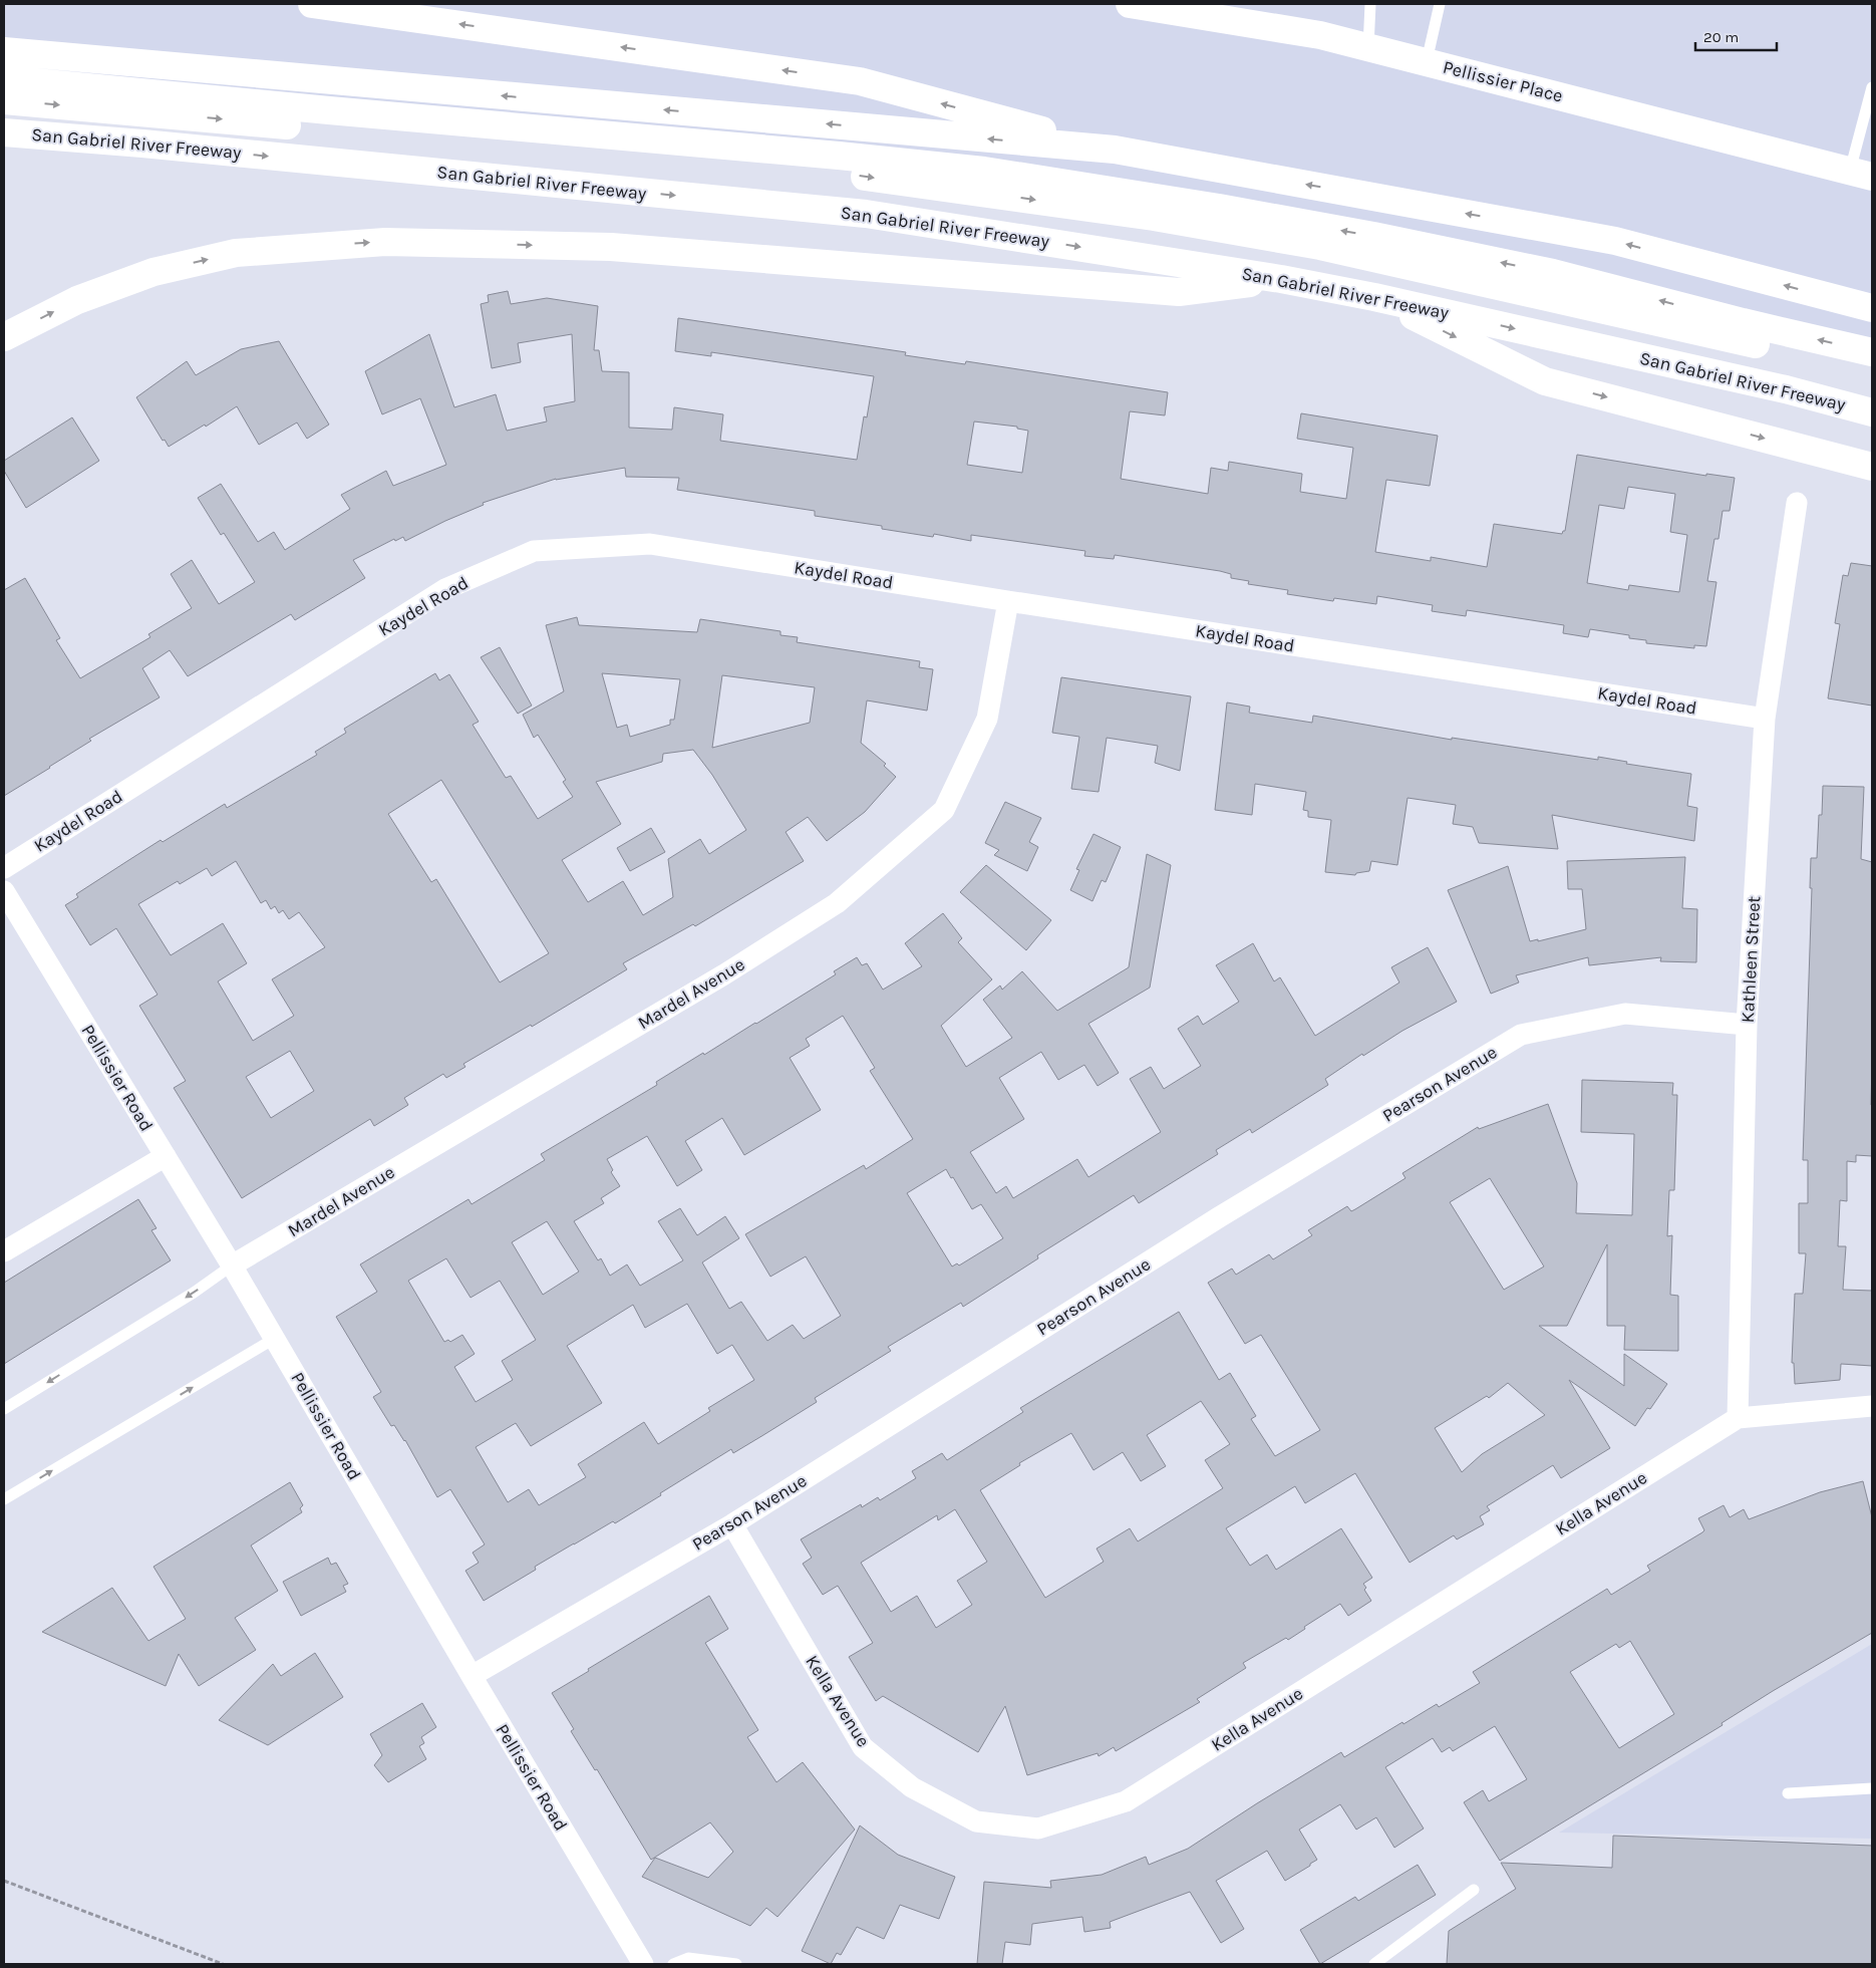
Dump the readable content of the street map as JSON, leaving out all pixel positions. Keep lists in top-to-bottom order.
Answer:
{
  "streets": {
    "main road": ["Pellissier Place", "San Gabriel River Freeway"],
    "street": [
      "Kaydel Road",
      "Kathleen Street",
      "Mardel Avenue",
      "Pellissier Road",
      "Pearson Avenue",
      "Kella Avenue"
    ]
  },
  "crossings": [
    ["Kaydel Road", "Kathleen Street"],
    ["Kaydel Road", "Mardel Avenue"],
    ["Kathleen Street", "Pearson Avenue"],
    ["Kathleen Street", "Kella Avenue"],
    ["Mardel Avenue", "Pellissier Road"],
    ["Pellissier Road", "Pearson Avenue"],
    ["Pearson Avenue", "Kella Avenue"]
  ],
  "scale_bar": "20 m"
}
